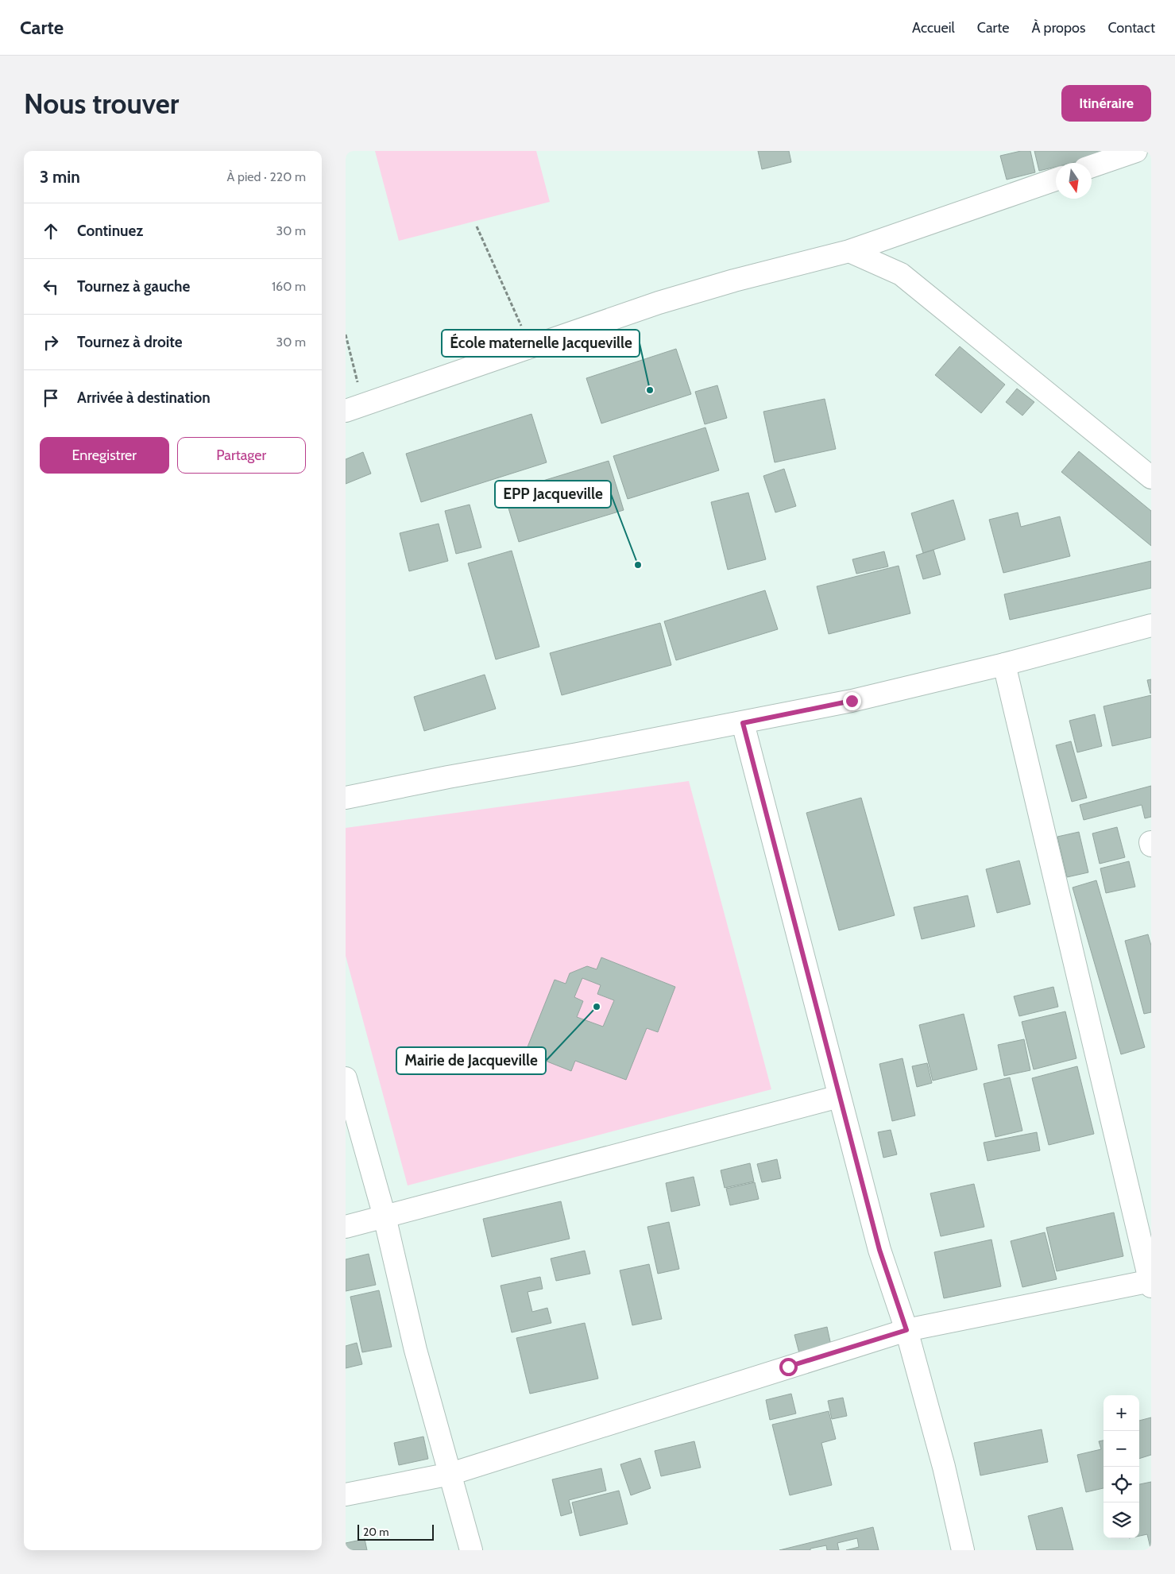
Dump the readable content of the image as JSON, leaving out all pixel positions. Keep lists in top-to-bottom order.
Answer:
{
  "places": ["École maternelle Jacqueville", "EPP Jacqueville", "Mairie de Jacqueville"],
  "scale_bar": "20 m",
  "north": "bottom",
  "page": {
    "header": "Carte",
    "nav": [
      "Accueil",
      "Carte",
      "À propos",
      "Contact"
    ],
    "buttons": [
      "Itinéraire",
      ["Enregistrer", "Partager"]
    ],
    "title": "Nous trouver",
    "heading": ["3 min", "À pied · 220 m"],
    "list": [
      ["Continuez", "30 m"],
      ["Tournez à gauche", "160 m"],
      ["Tournez à droite", "30 m"],
      "Arrivée à destination"
    ],
    "map_buttons": ["+", "−"],
    "scale": "20 m"
  }
}
